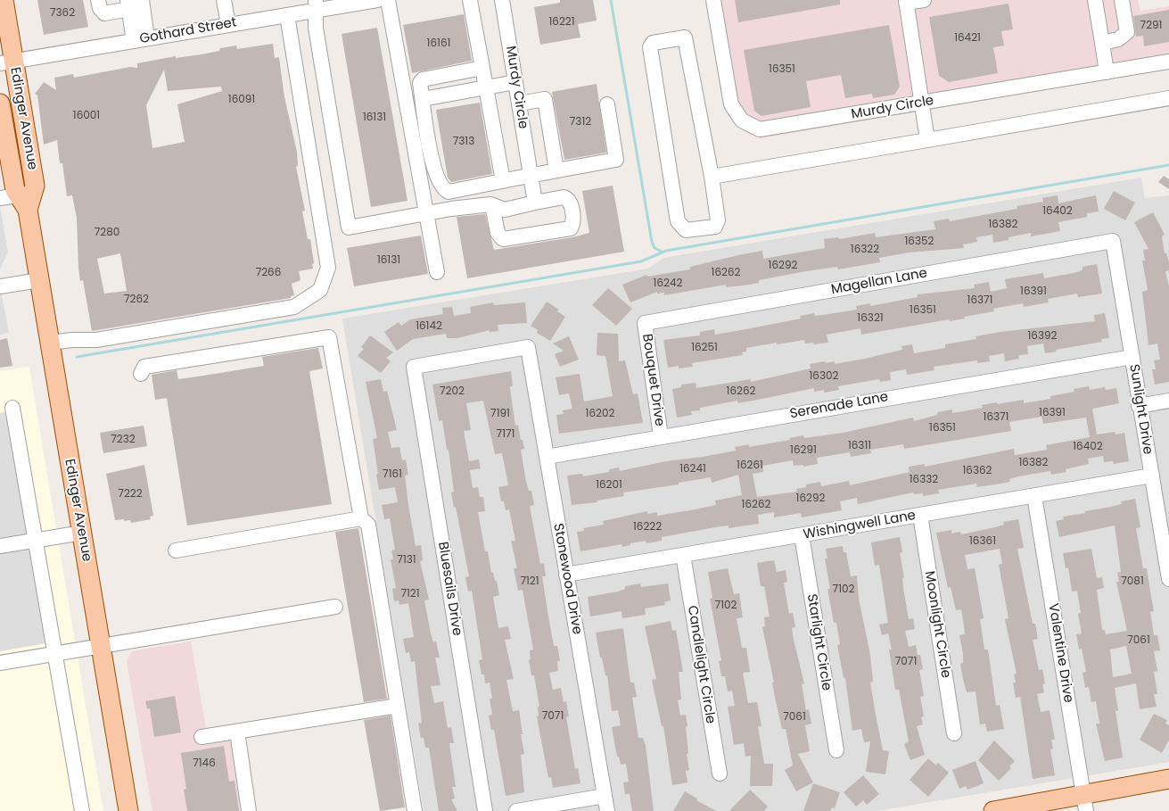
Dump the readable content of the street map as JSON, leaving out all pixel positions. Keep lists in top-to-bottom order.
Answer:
{
  "streets": {
    "main road": ["Edinger Avenue"],
    "street": [
      "Gothard Street",
      "Murdy Circle",
      "Magellan Lane",
      "Bouquet Drive",
      "Serenade Lane",
      "Sunlight Drive",
      "Wishingwell Lane",
      "Stonewood Drive",
      "Bluesails Drive",
      "Moonlight Circle",
      "Starlight Circle",
      "Valentine Drive",
      "Candlelight Circle"
    ]
  },
  "crossings": [
    ["Gothard Street", "Edinger Avenue"],
    ["Magellan Lane", "Bouquet Drive"],
    ["Magellan Lane", "Sunlight Drive"],
    ["Bouquet Drive", "Serenade Lane"],
    ["Serenade Lane", "Sunlight Drive"],
    ["Serenade Lane", "Stonewood Drive"],
    ["Sunlight Drive", "Wishingwell Lane"],
    ["Wishingwell Lane", "Stonewood Drive"],
    ["Wishingwell Lane", "Moonlight Circle"],
    ["Wishingwell Lane", "Starlight Circle"],
    ["Wishingwell Lane", "Valentine Drive"],
    ["Wishingwell Lane", "Candlelight Circle"],
    ["Stonewood Drive", "Bluesails Drive"]
  ],
  "house_numbers": [
    "7362",
    "16221",
    "7291",
    "16421",
    "16161",
    "16351",
    "16091",
    "16001",
    "16131",
    "7312",
    "7313",
    "16402",
    "16382",
    "7280",
    "16352",
    "16322",
    "16131",
    "16292",
    "7266",
    "16262",
    "16242",
    "16391",
    "7262",
    "16371",
    "16351",
    "16321",
    "16142",
    "16392",
    "16251",
    "16302",
    "7202",
    "16262",
    "16391",
    "7191",
    "16202",
    "16371",
    "16351",
    "7171",
    "7232",
    "16311",
    "16402",
    "16291",
    "16382",
    "16261",
    "16241",
    "16362",
    "7161",
    "16332",
    "16201",
    "7222",
    "16292",
    "16262",
    "16222",
    "16361",
    "7131",
    "7121",
    "7081",
    "7102",
    "7121",
    "7102",
    "7061",
    "7071",
    "7071",
    "7061",
    "7146"
  ]
}
